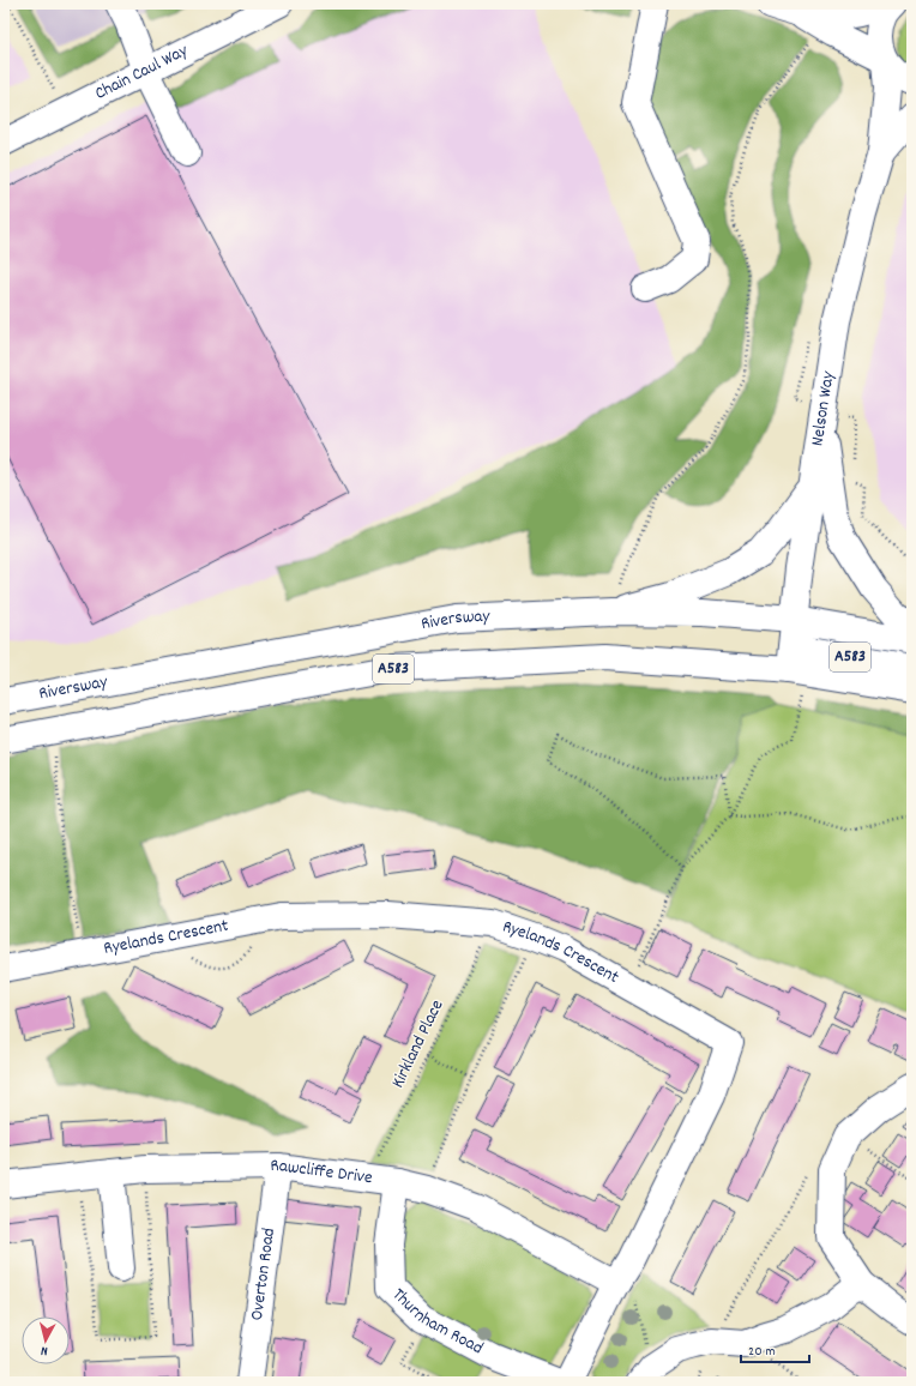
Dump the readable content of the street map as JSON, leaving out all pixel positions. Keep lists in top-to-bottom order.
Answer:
{
  "streets": {
    "main road": [
      "Chain Caul Way",
      "Nelson Way",
      "Riversway",
      "A583",
      "Ryelands Crescent",
      "Rawcliffe Drive",
      "Overton Road",
      "Thurnham Road"
    ],
    "path": ["Kirkland Place"]
  },
  "crossings": [
    ["Nelson Way", "Riversway"],
    ["Nelson Way", "A583"],
    ["Riversway", "A583"],
    ["Ryelands Crescent", "Kirkland Place"],
    ["Ryelands Crescent", "Rawcliffe Drive"],
    ["Kirkland Place", "Rawcliffe Drive"],
    ["Rawcliffe Drive", "Overton Road"],
    ["Rawcliffe Drive", "Thurnham Road"]
  ],
  "scale_bar": "20 m",
  "north": "bottom"
}
